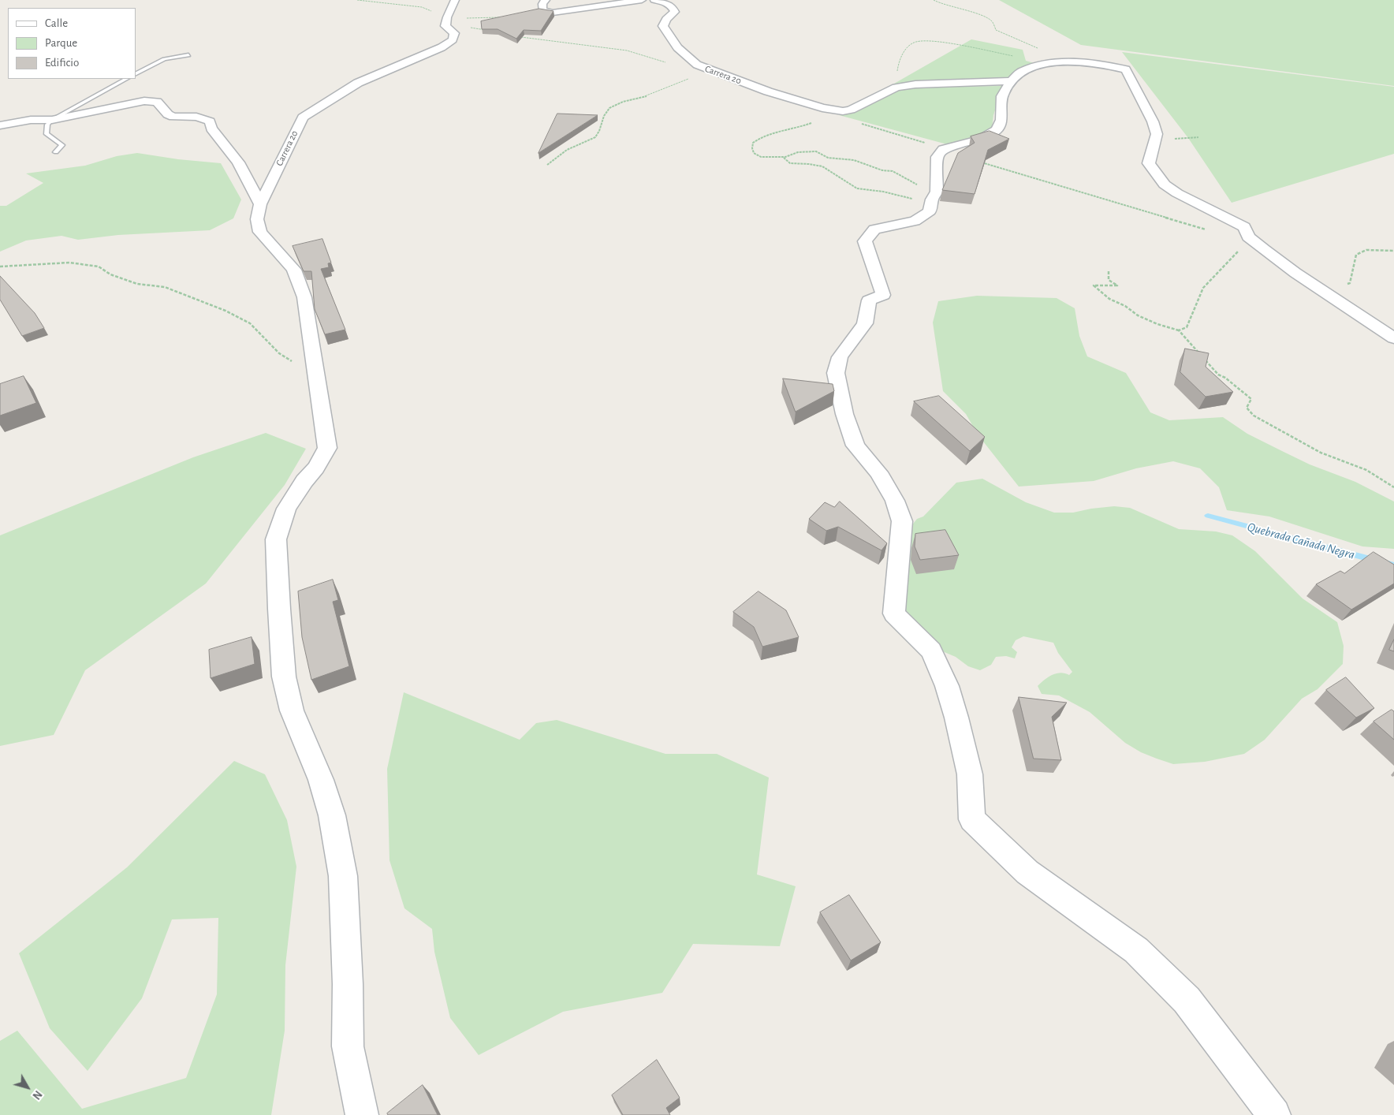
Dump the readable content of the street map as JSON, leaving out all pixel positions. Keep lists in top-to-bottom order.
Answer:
{
  "streets": {
    "street": ["Carrera 20"]
  },
  "water": ["Quebrada Cañada Negra"],
  "legend": ["Calle", "Parque", "Edificio"],
  "north": "bottom right"
}
